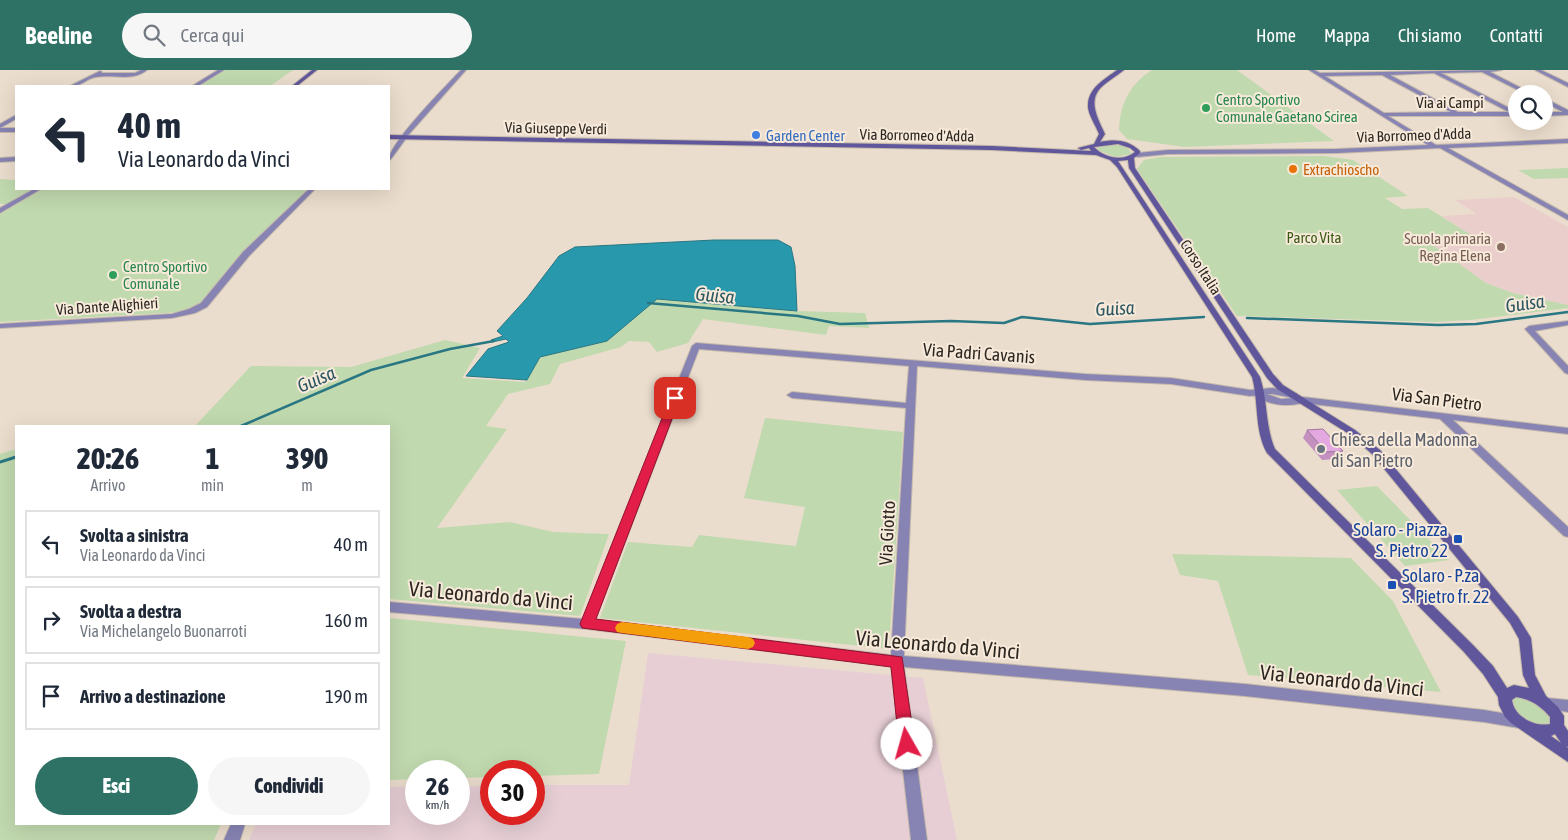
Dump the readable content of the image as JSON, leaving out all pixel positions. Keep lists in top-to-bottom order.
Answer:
{
  "streets": {
    "street": [
      "Via ai Campi",
      "Via Giuseppe Verdi",
      "Via Borromeo d'Adda",
      "Corso Italia",
      "Via Dante Alighieri",
      "Via Padri Cavanis",
      "Via San Pietro",
      "Via Giotto",
      "Via Leonardo da Vinci"
    ]
  },
  "crossings": [
    ["Via Giuseppe Verdi", "Via Borromeo d'Adda"],
    ["Via Borromeo d'Adda", "Corso Italia"],
    ["Corso Italia", "Via Padri Cavanis"],
    ["Corso Italia", "Via San Pietro"],
    ["Corso Italia", "Via Leonardo da Vinci"],
    ["Via Padri Cavanis", "Via San Pietro"],
    ["Via Padri Cavanis", "Via Giotto"],
    ["Via Padri Cavanis", "Via Leonardo da Vinci"],
    ["Via Giotto", "Via Leonardo da Vinci"]
  ],
  "water": ["Guisa"],
  "parks": ["Parco Vita"],
  "places": {
    "other": [
      "Centro Sportivo Comunale Gaetano Scirea",
      "Garden Center",
      "Extrachioscho",
      "Scuola primaria Regina Elena",
      "Centro Sportivo Comunale",
      "Chiesa della Madonna di San Pietro"
    ],
    "transit": ["Solaro - Piazza S. Pietro 22", "Solaro - P.za S. Pietro fr. 22"]
  },
  "page": {
    "header": "Beeline",
    "search": "Cerca qui",
    "nav": [
      "Home",
      "Mappa",
      "Chi siamo",
      "Contatti"
    ],
    "turn": ["40 m", "Via Leonardo da Vinci"],
    "eta": [
      "20:26",
      "Arrivo",
      "1",
      "min",
      "390",
      "m"
    ],
    "list": [
      {
        "name": "Svolta a sinistra",
        "note": "Via Leonardo da Vinci",
        "value": "40 m"
      },
      {
        "name": "Svolta a destra",
        "note": "Via Michelangelo Buonarroti",
        "value": "160 m"
      },
      {
        "name": "Arrivo a destinazione",
        "value": "190 m"
      }
    ],
    "buttons": ["Esci", "Condividi"],
    "speed": "26 km/h",
    "limit": "30"
  }
}
